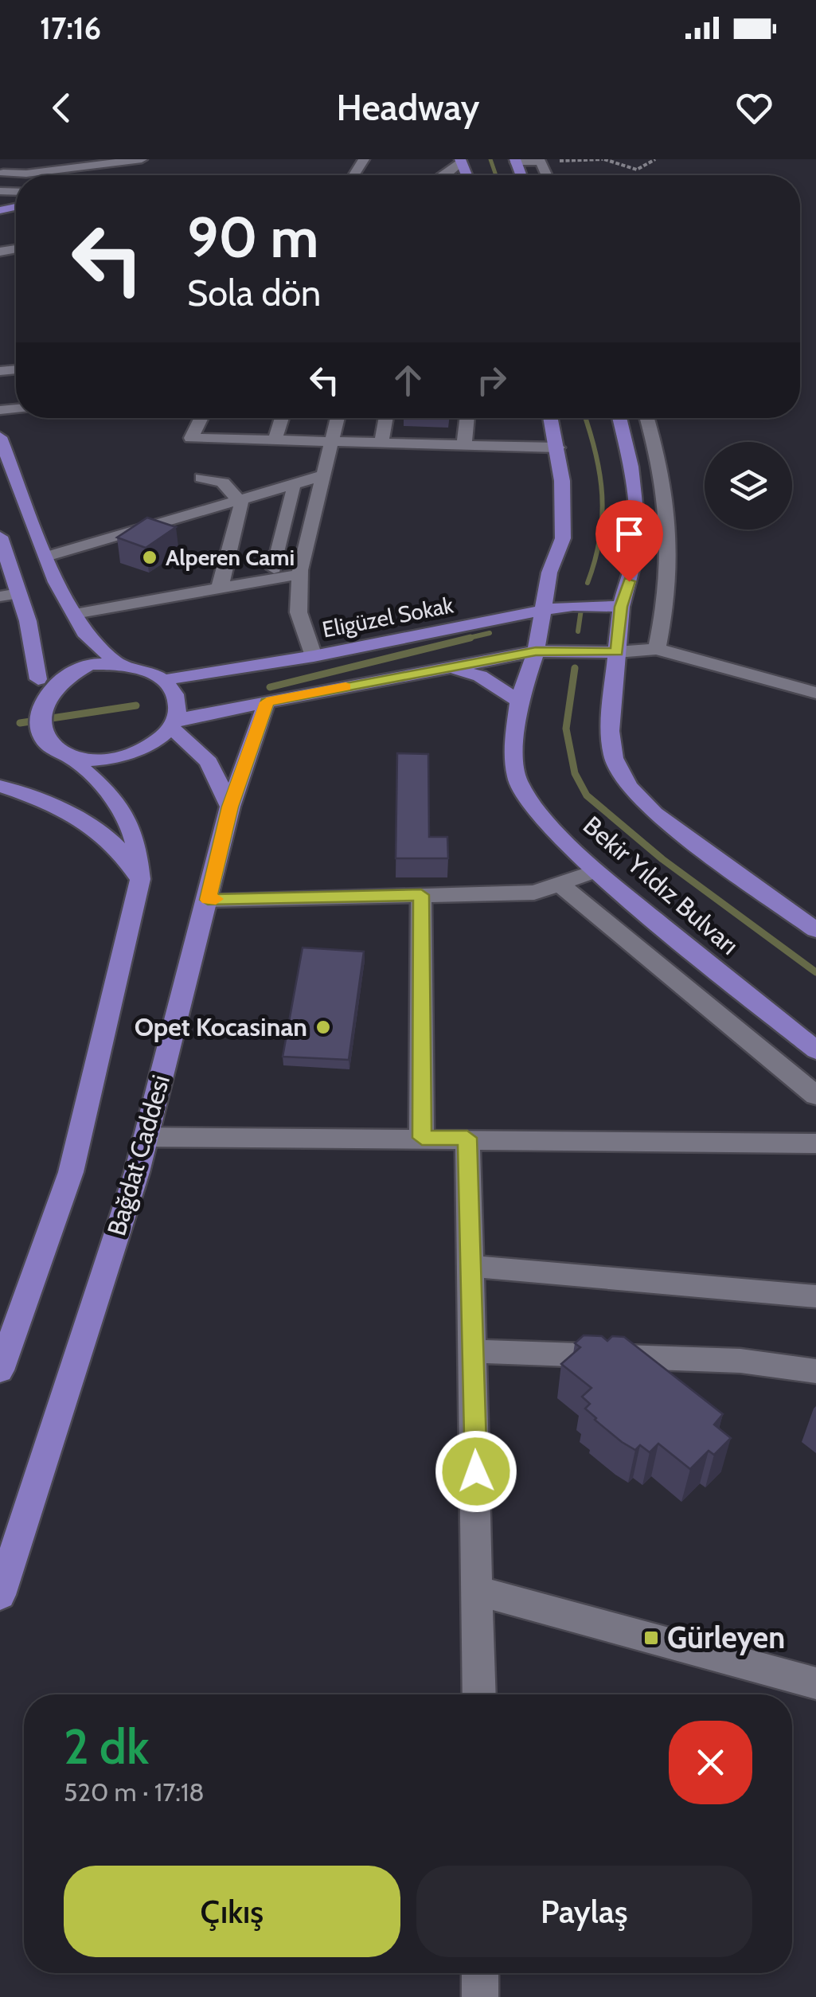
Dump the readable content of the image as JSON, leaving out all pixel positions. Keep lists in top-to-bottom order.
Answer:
{
  "streets": {
    "main road": ["Eligüzel Sokak", "Bekir Yıldız Bulvarı", "Bağdat Caddesi"]
  },
  "crossings": [
    ["Eligüzel Sokak", "Bekir Yıldız Bulvarı"]
  ],
  "places": {
    "other": ["Alperen Cami", "Opet Kocasinan"],
    "transit": ["Gürleyen"]
  },
  "page": {
    "status": "17:16",
    "header": "Headway",
    "turn": ["90 m", "Sola dön"],
    "heading": ["2 dk", "520 m · 17:18"],
    "buttons": ["Çıkış", "Paylaş"]
  }
}
